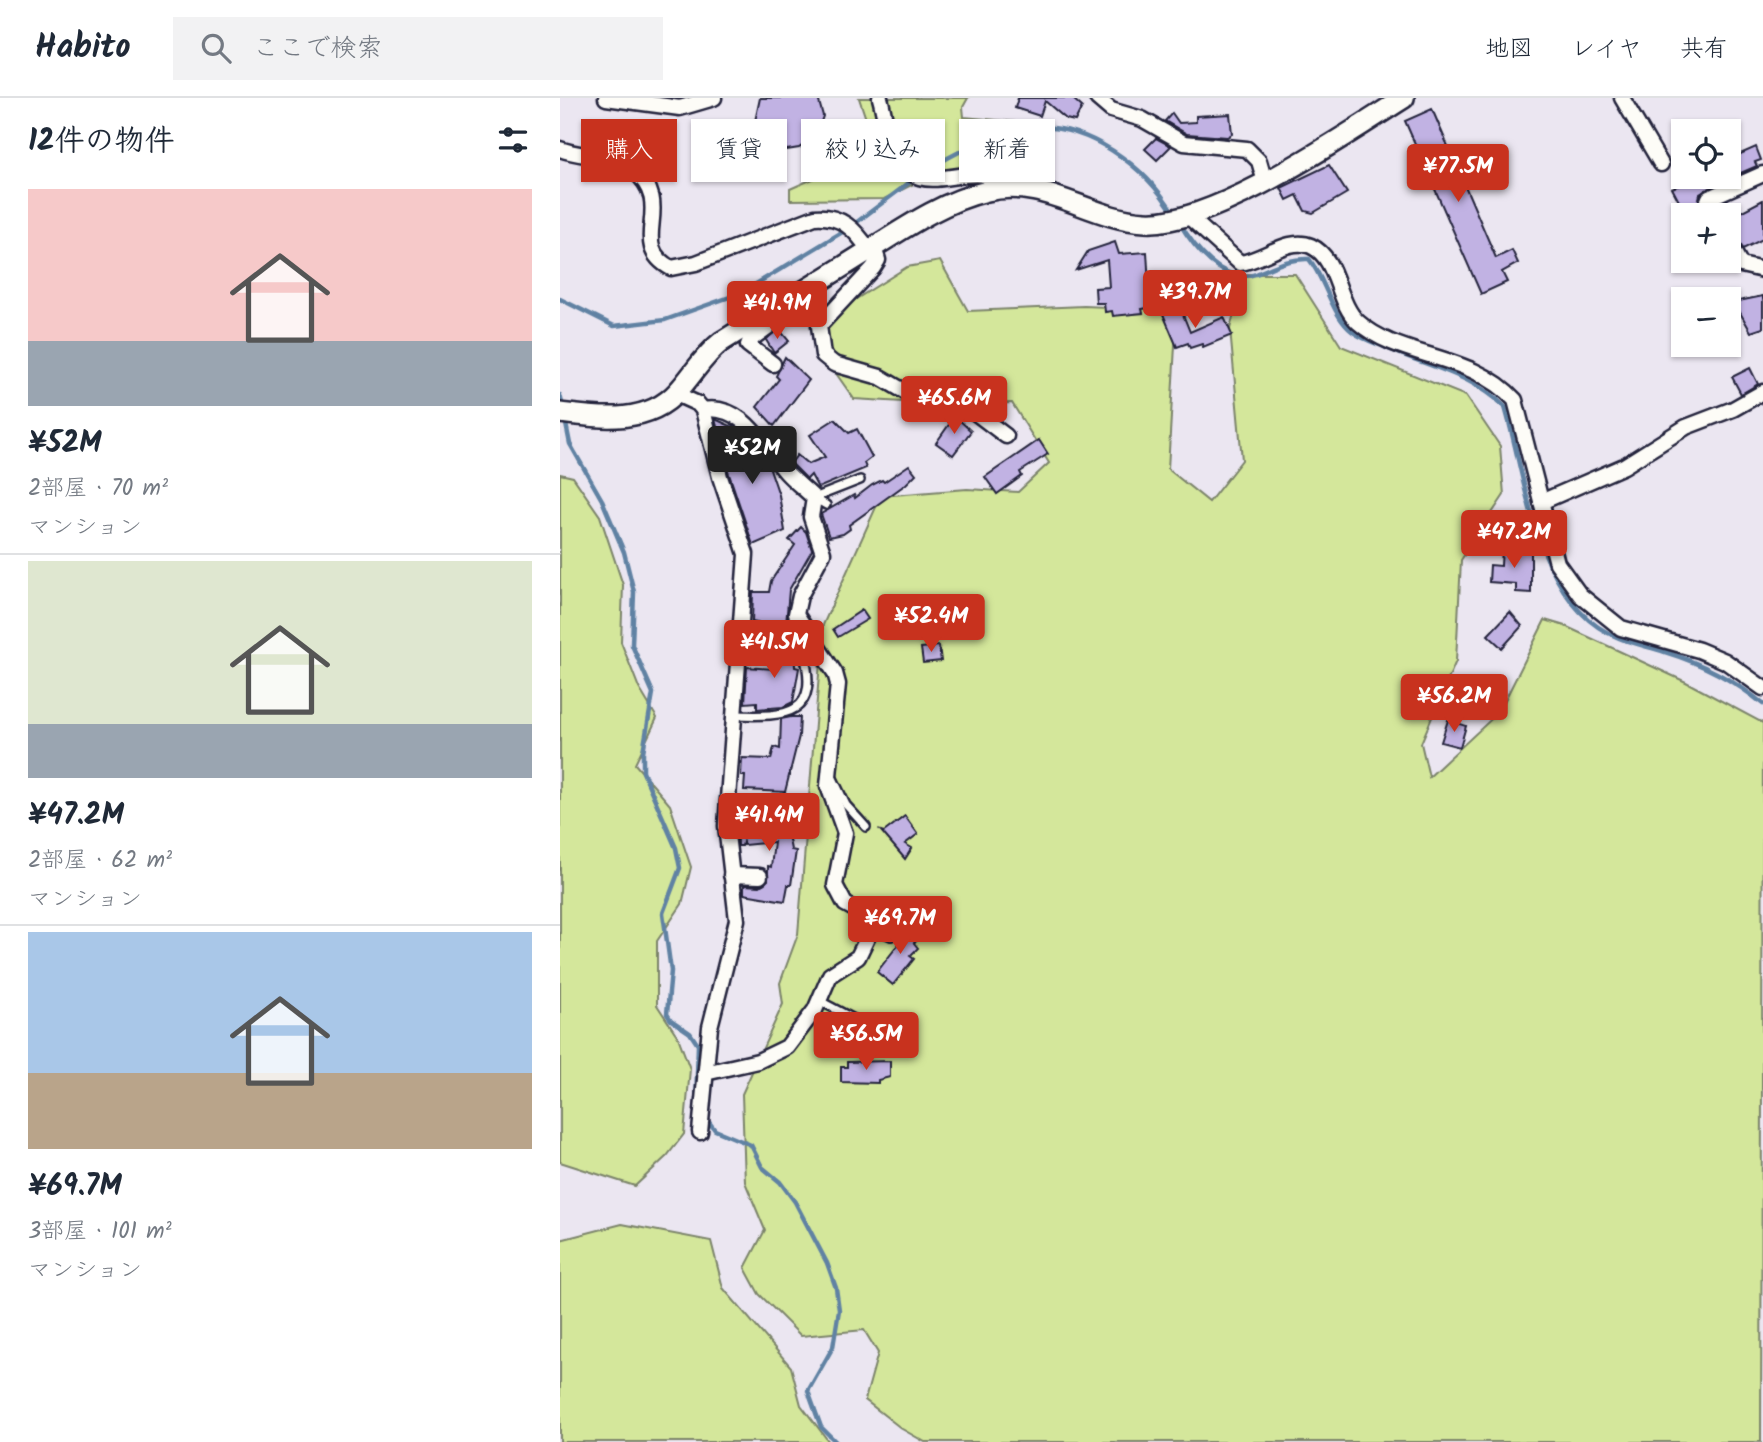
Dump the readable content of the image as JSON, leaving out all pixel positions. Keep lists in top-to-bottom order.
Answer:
{
  "page": {
    "header": "Habito",
    "search": "ここで検索",
    "nav": ["地図", "レイヤ", "共有"],
    "heading": "12件の物件",
    "map_buttons": ["+", "−"],
    "chip": [
      "購入",
      "賃貸",
      "絞り込み",
      "新着"
    ],
    "price": [
      "¥77.5M",
      "¥39.7M",
      "¥41.9M",
      "¥65.6M",
      "¥52M",
      "¥47.2M",
      "¥52.4M",
      "¥41.5M",
      "¥56.2M",
      "¥41.4M",
      "¥69.7M",
      "¥56.5M"
    ],
    "list": [
      {
        "name": "¥52M",
        "note": "2部屋 · 70 m² · マンション"
      },
      {
        "name": "¥47.2M",
        "note": "2部屋 · 62 m² · マンション"
      },
      {
        "name": "¥69.7M",
        "note": "3部屋 · 101 m² · マンション"
      }
    ]
  }
}
